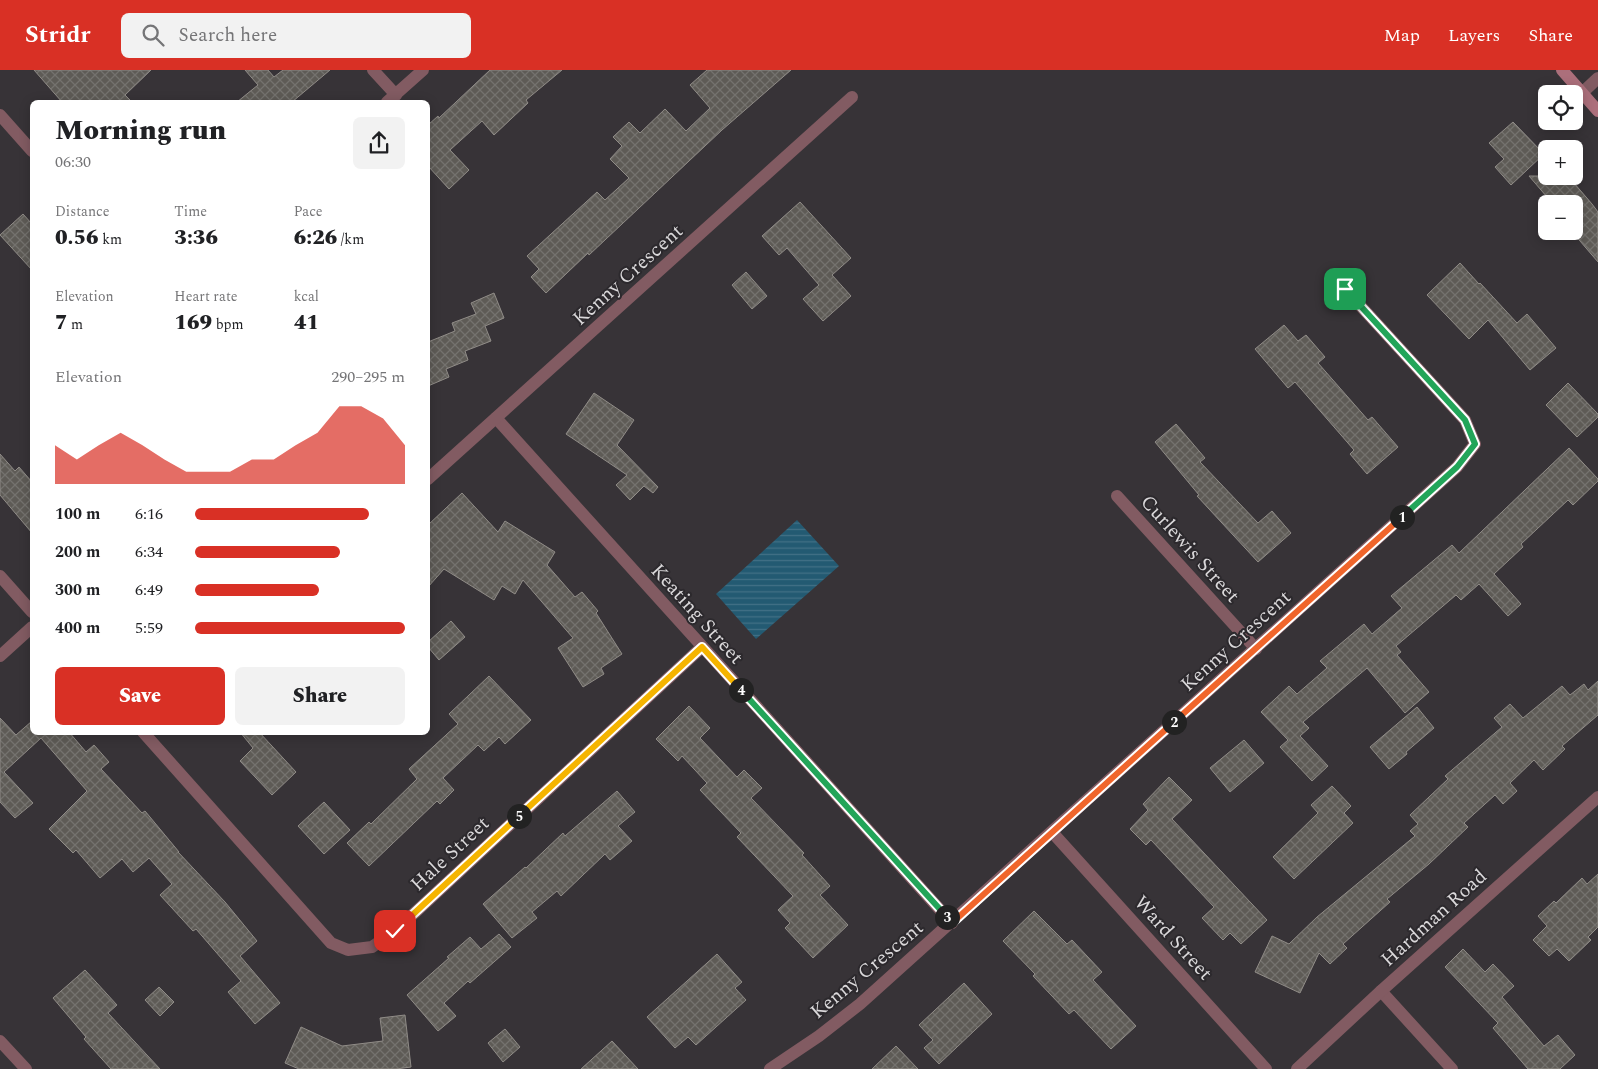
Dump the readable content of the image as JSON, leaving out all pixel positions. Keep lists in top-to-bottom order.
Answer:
{
  "streets": {
    "street": [
      "Kenny Crescent",
      "Curlewis Street",
      "Keating Street",
      "Hale Street",
      "Hardman Road",
      "Ward Street"
    ]
  },
  "crossings": [
    ["Kenny Crescent", "Curlewis Street"],
    ["Kenny Crescent", "Keating Street"],
    ["Kenny Crescent", "Ward Street"],
    ["Keating Street", "Hale Street"]
  ],
  "page": {
    "header": "Stridr",
    "search": "Search here",
    "nav": ["Map", "Layers", "Share"],
    "map_buttons": ["+", "−"],
    "heading": ["Morning run", "06:30"],
    "stats": [
      ["Distance", "0.56 km"],
      ["Time", "3:36"],
      ["Pace", "6:26 /km"],
      ["Elevation", "7 m"],
      ["Heart rate", "169 bpm"],
      ["kcal", "41"]
    ],
    "chart": ["Elevation", "290–295 m"],
    "list": [
      {
        "name": "100 m",
        "note": "6:16"
      },
      {
        "name": "200 m",
        "note": "6:34"
      },
      {
        "name": "300 m",
        "note": "6:49"
      },
      {
        "name": "400 m",
        "note": "5:59"
      }
    ],
    "pins": [
      "1",
      "4",
      "2",
      "5",
      "3"
    ],
    "buttons": ["Save", "Share"]
  }
}
